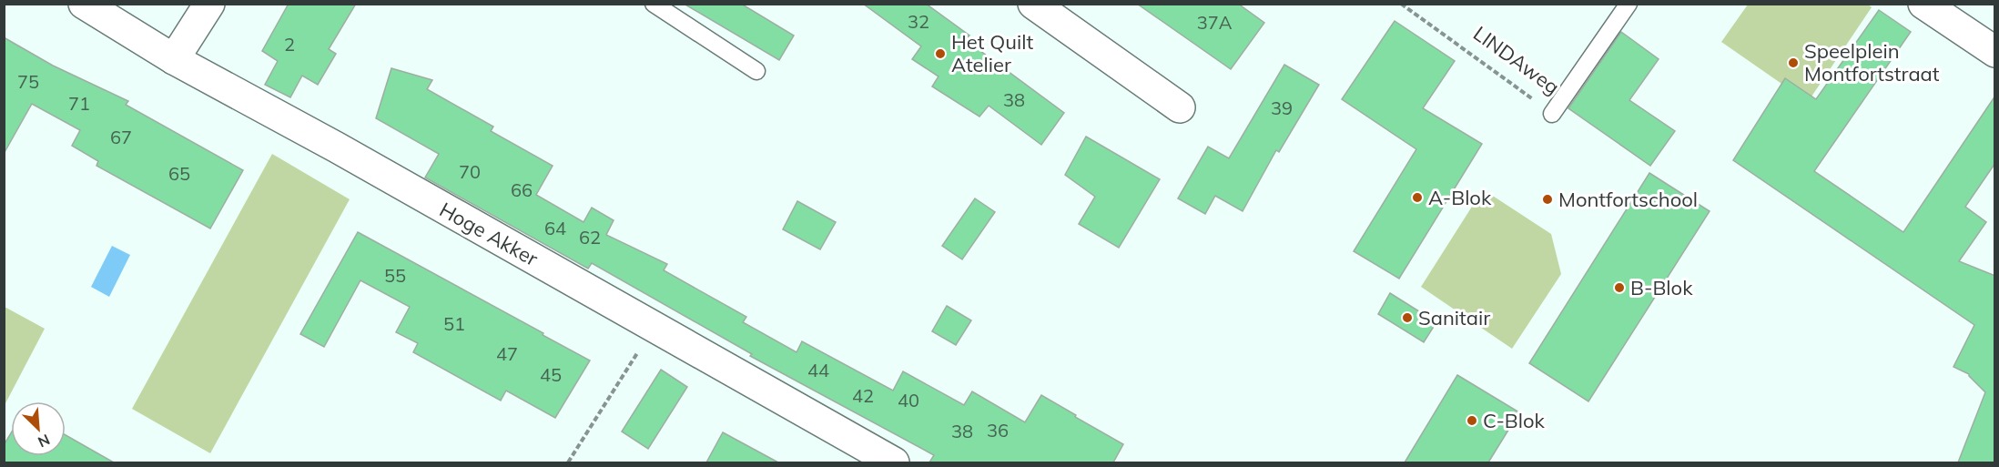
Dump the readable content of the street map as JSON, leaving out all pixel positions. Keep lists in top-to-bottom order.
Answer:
{
  "streets": {
    "street": ["Hoge Akker"],
    "lane": ["LINDAweg"]
  },
  "places": [
    "Het Quilt Atelier",
    "Speelplein Montfortstraat",
    "A-Blok",
    "Montfortschool",
    "B-Blok",
    "Sanitair",
    "C-Blok"
  ],
  "house_numbers": [
    "32",
    "37A",
    "2",
    "75",
    "38",
    "71",
    "39",
    "67",
    "70",
    "65",
    "66",
    "64",
    "62",
    "55",
    "51",
    "47",
    "44",
    "45",
    "42",
    "40",
    "36",
    "38"
  ],
  "north": "bottom right"
}
